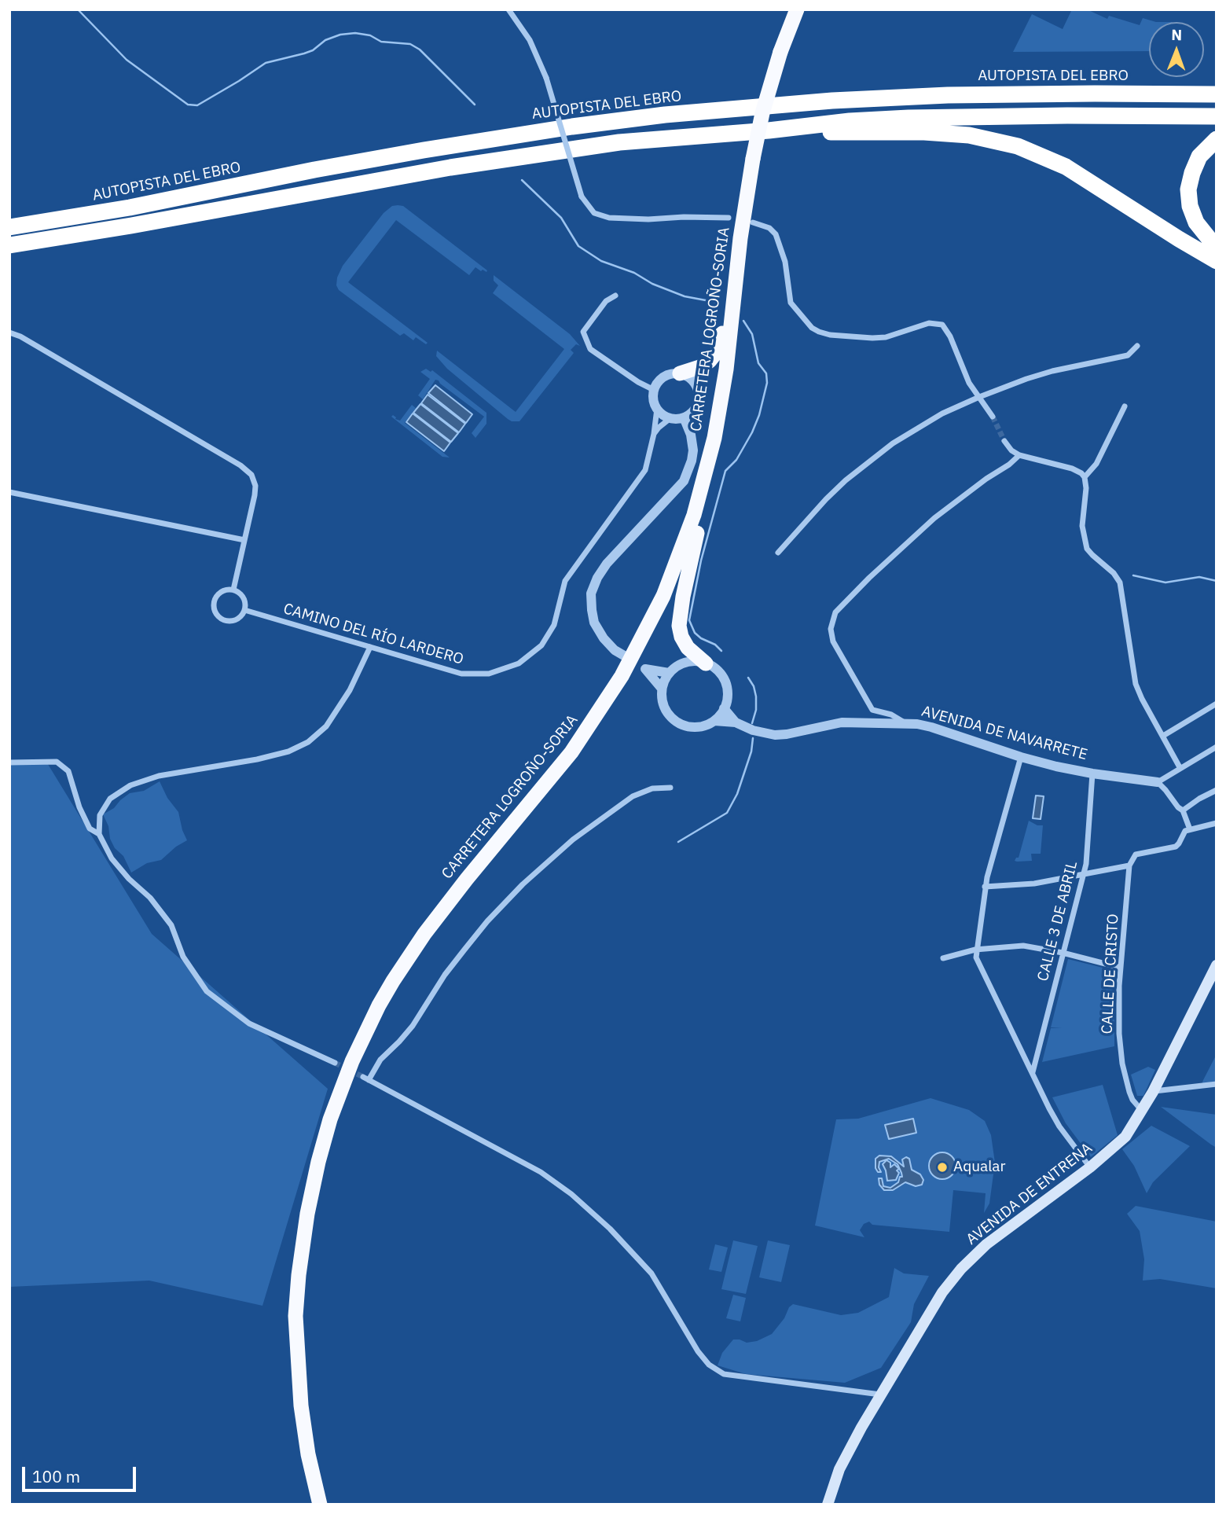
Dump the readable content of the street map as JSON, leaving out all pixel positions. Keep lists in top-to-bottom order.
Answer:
{
  "streets": {
    "highway": ["AUTOPISTA DEL EBRO", "CARRETERA LOGROÑO-SORIA"],
    "main road": ["AVENIDA DE ENTRENA"],
    "street": [
      "CAMINO DEL RÍO LARDERO",
      "AVENIDA DE NAVARRETE",
      "CALLE 3 DE ABRIL",
      "CALLE DE CRISTO"
    ]
  },
  "crossings": [
    ["AVENIDA DE NAVARRETE", "CALLE 3 DE ABRIL"],
    ["CALLE DE CRISTO", "AVENIDA DE ENTRENA"]
  ],
  "places": ["Aqualar"],
  "scale_bar": "100 m",
  "north": "top"
}
